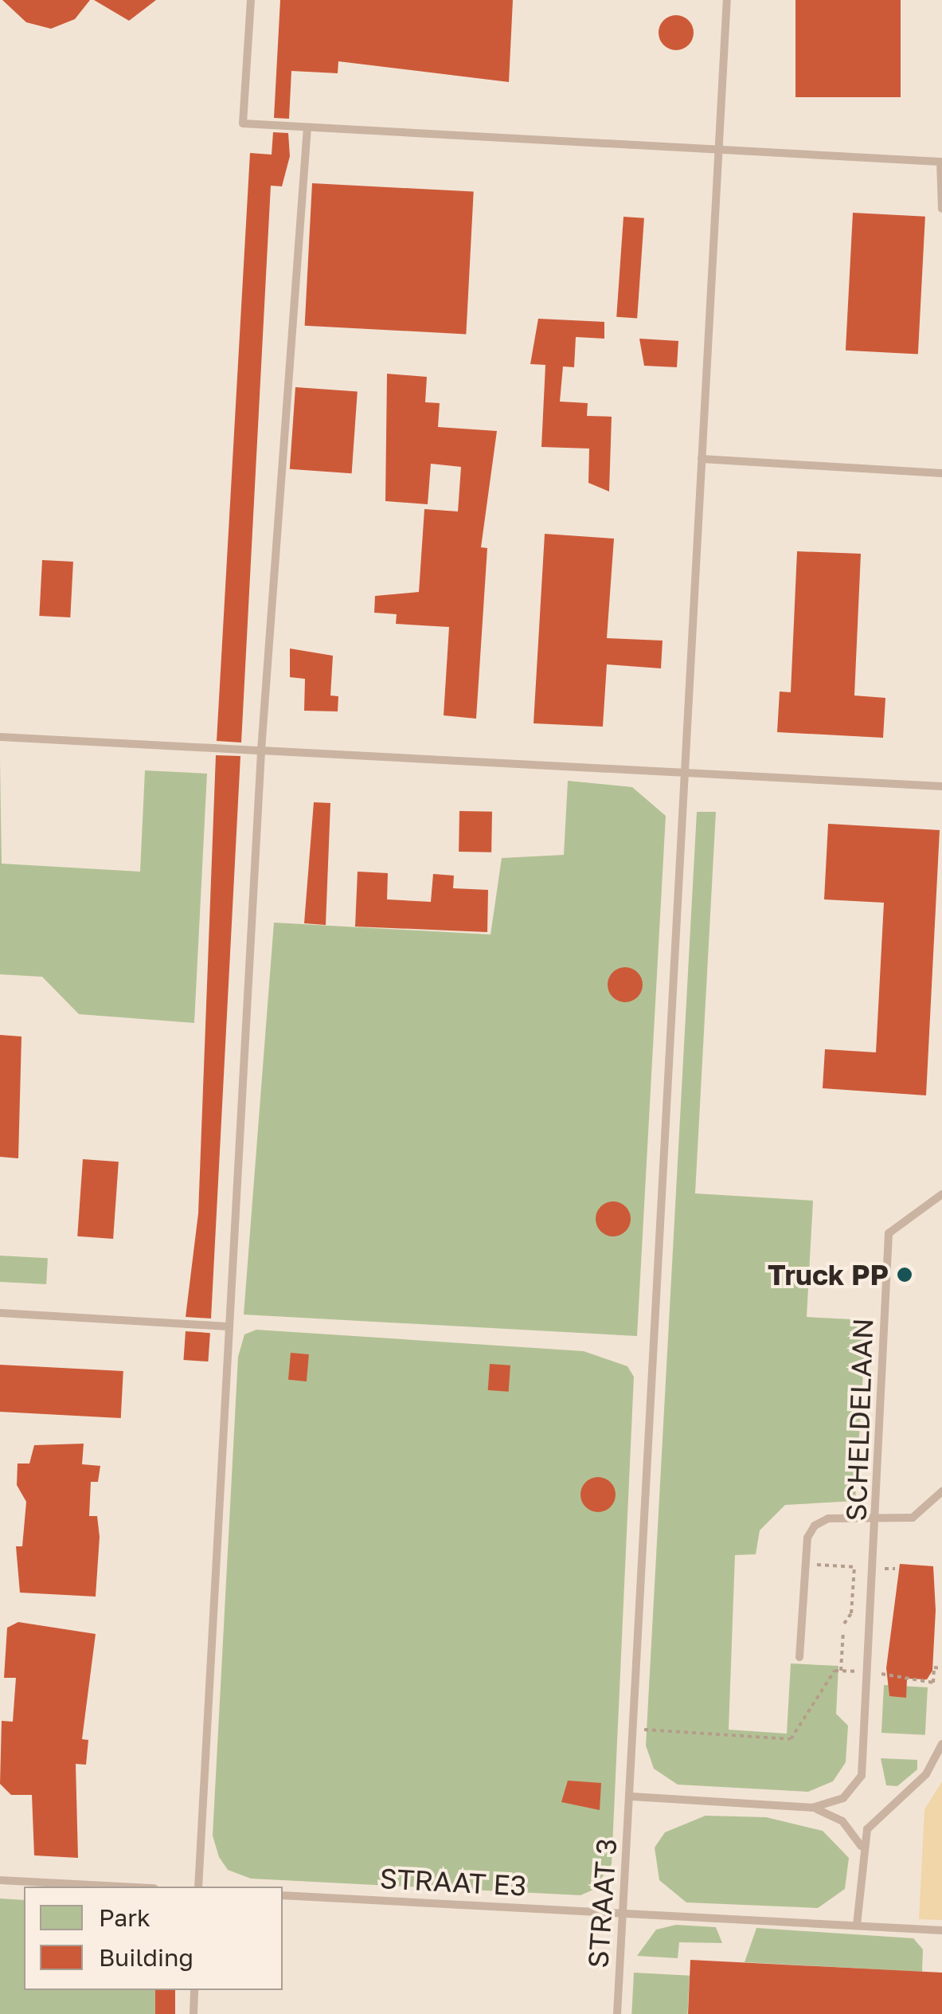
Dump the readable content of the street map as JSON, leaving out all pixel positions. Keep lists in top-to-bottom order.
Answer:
{
  "streets": {
    "lane": ["SCHELDELAAN", "STRAAT E3", "STRAAT 3"]
  },
  "crossings": [
    ["STRAAT E3", "STRAAT 3"]
  ],
  "places": ["Truck PP"],
  "legend": ["Park", "Building"]
}
